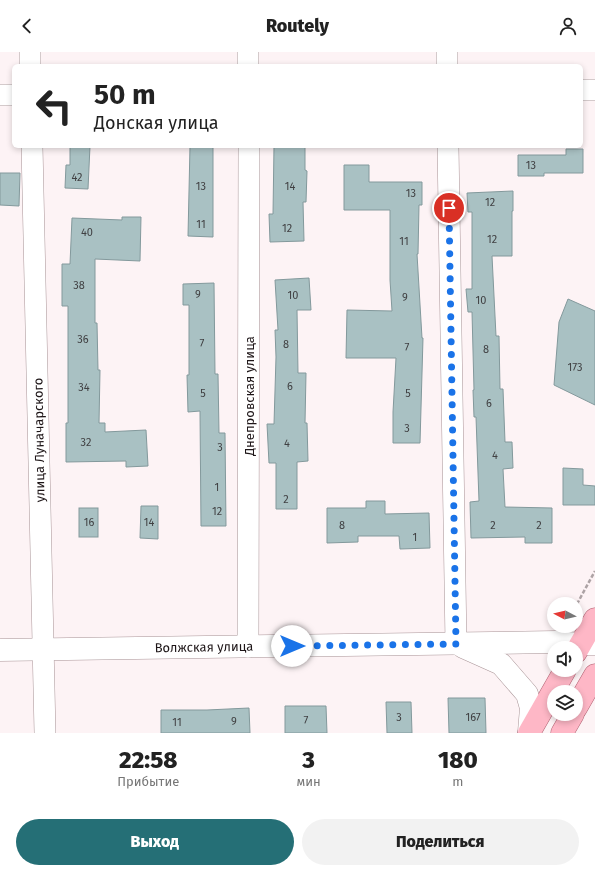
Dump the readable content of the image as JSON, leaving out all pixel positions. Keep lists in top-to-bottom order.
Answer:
{
  "streets": {
    "street": ["Днепровская улица", "улица Луначарского", "Волжская улица"]
  },
  "crossings": [
    ["Днепровская улица", "Волжская улица"],
    ["улица Луначарского", "Волжская улица"]
  ],
  "house_numbers": [
    "13",
    "42",
    "13",
    "14",
    "13",
    "12",
    "11",
    "12",
    "40",
    "12",
    "11",
    "38",
    "9",
    "10",
    "9",
    "10",
    "36",
    "7",
    "8",
    "7",
    "8",
    "173",
    "6",
    "34",
    "5",
    "5",
    "6",
    "3",
    "32",
    "4",
    "3",
    "4",
    "1",
    "2",
    "12",
    "16",
    "14",
    "8",
    "2",
    "2",
    "1",
    "3",
    "167",
    "7",
    "9",
    "11"
  ],
  "north": "left",
  "page": {
    "header": "Routely",
    "turn": ["50 m", "Донская улица"],
    "eta": [
      "22:58",
      "Прибытие",
      "3",
      "мин",
      "180",
      "m"
    ],
    "buttons": ["Выход", "Поделиться"]
  }
}
